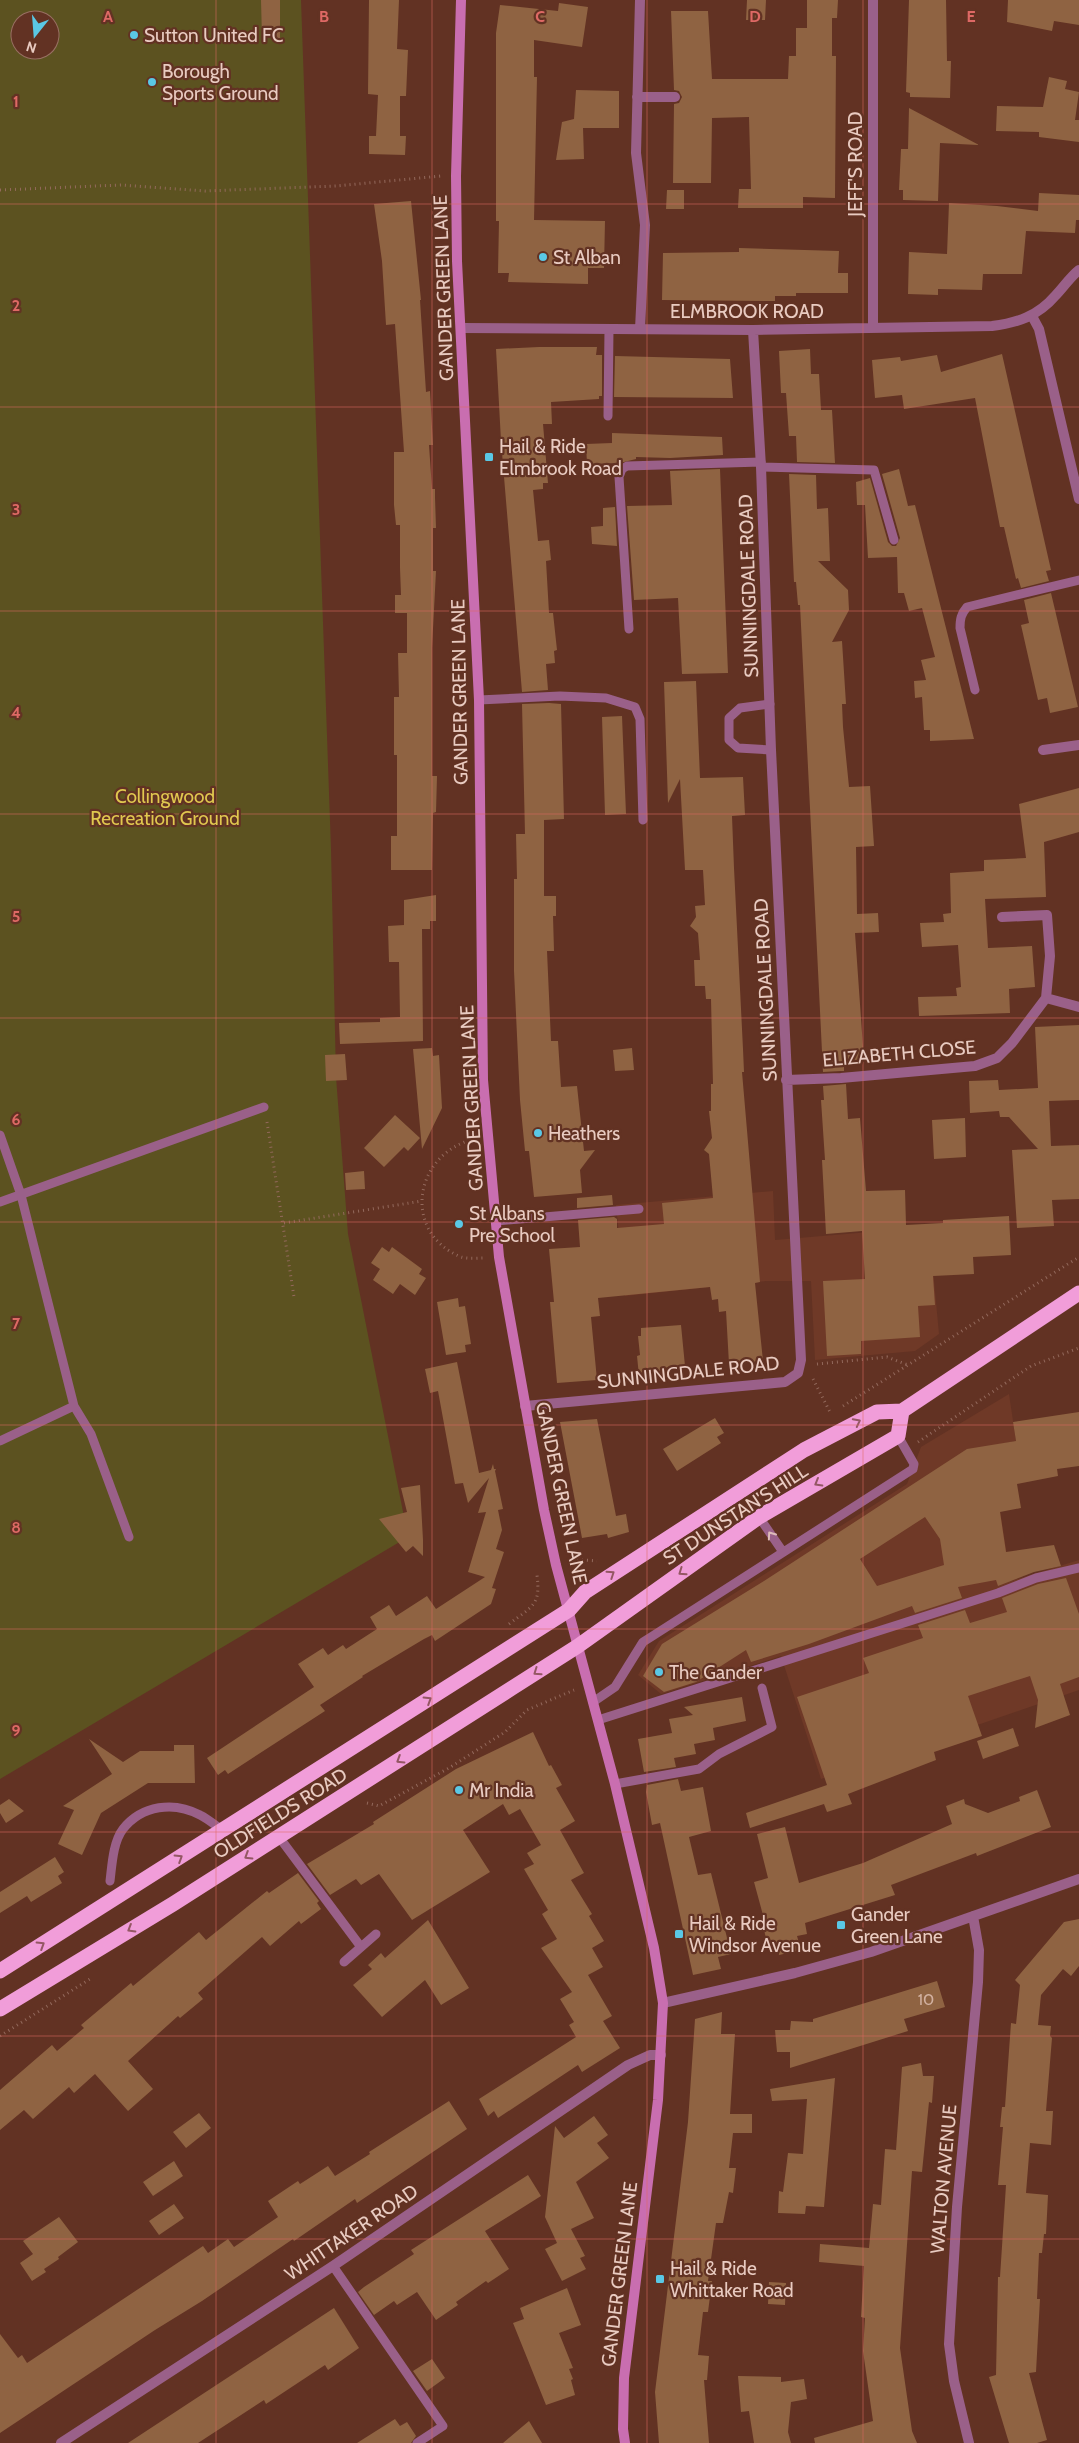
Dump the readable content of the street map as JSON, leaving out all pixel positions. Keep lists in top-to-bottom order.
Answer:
{
  "streets": {
    "highway": ["ST DUNSTAN'S HILL", "OLDFIELDS ROAD"],
    "street": [
      "JEFF'S ROAD",
      "GANDER GREEN LANE",
      "ELMBROOK ROAD",
      "SUNNINGDALE ROAD",
      "ELIZABETH CLOSE",
      "WALTON AVENUE",
      "WHITTAKER ROAD"
    ]
  },
  "crossings": [
    ["JEFF'S ROAD", "ELMBROOK ROAD"],
    ["GANDER GREEN LANE", "ELMBROOK ROAD"],
    ["GANDER GREEN LANE", "SUNNINGDALE ROAD"],
    ["GANDER GREEN LANE", "ST DUNSTAN'S HILL"],
    ["GANDER GREEN LANE", "OLDFIELDS ROAD"],
    ["GANDER GREEN LANE", "WHITTAKER ROAD"],
    ["ELMBROOK ROAD", "SUNNINGDALE ROAD"],
    ["SUNNINGDALE ROAD", "ELIZABETH CLOSE"],
    ["ST DUNSTAN'S HILL", "OLDFIELDS ROAD"]
  ],
  "parks": ["Collingwood Recreation Ground"],
  "places": {
    "other": [
      "Sutton United FC",
      "Borough Sports Ground",
      "St Alban",
      "Heathers",
      "St Albans Pre School",
      "The Gander",
      "Mr India"
    ],
    "transit": [
      "Hail & Ride Elmbrook Road",
      "Gander Green Lane",
      "Hail & Ride Windsor Avenue",
      "Hail & Ride Whittaker Road"
    ]
  },
  "house_numbers": ["10"],
  "north": "bottom",
  "grid": {
    "columns": [
      "A",
      "B",
      "C",
      "D",
      "E"
    ],
    "rows": [
      "1",
      "2",
      "3",
      "4",
      "5",
      "6",
      "7",
      "8",
      "9"
    ]
  }
}
